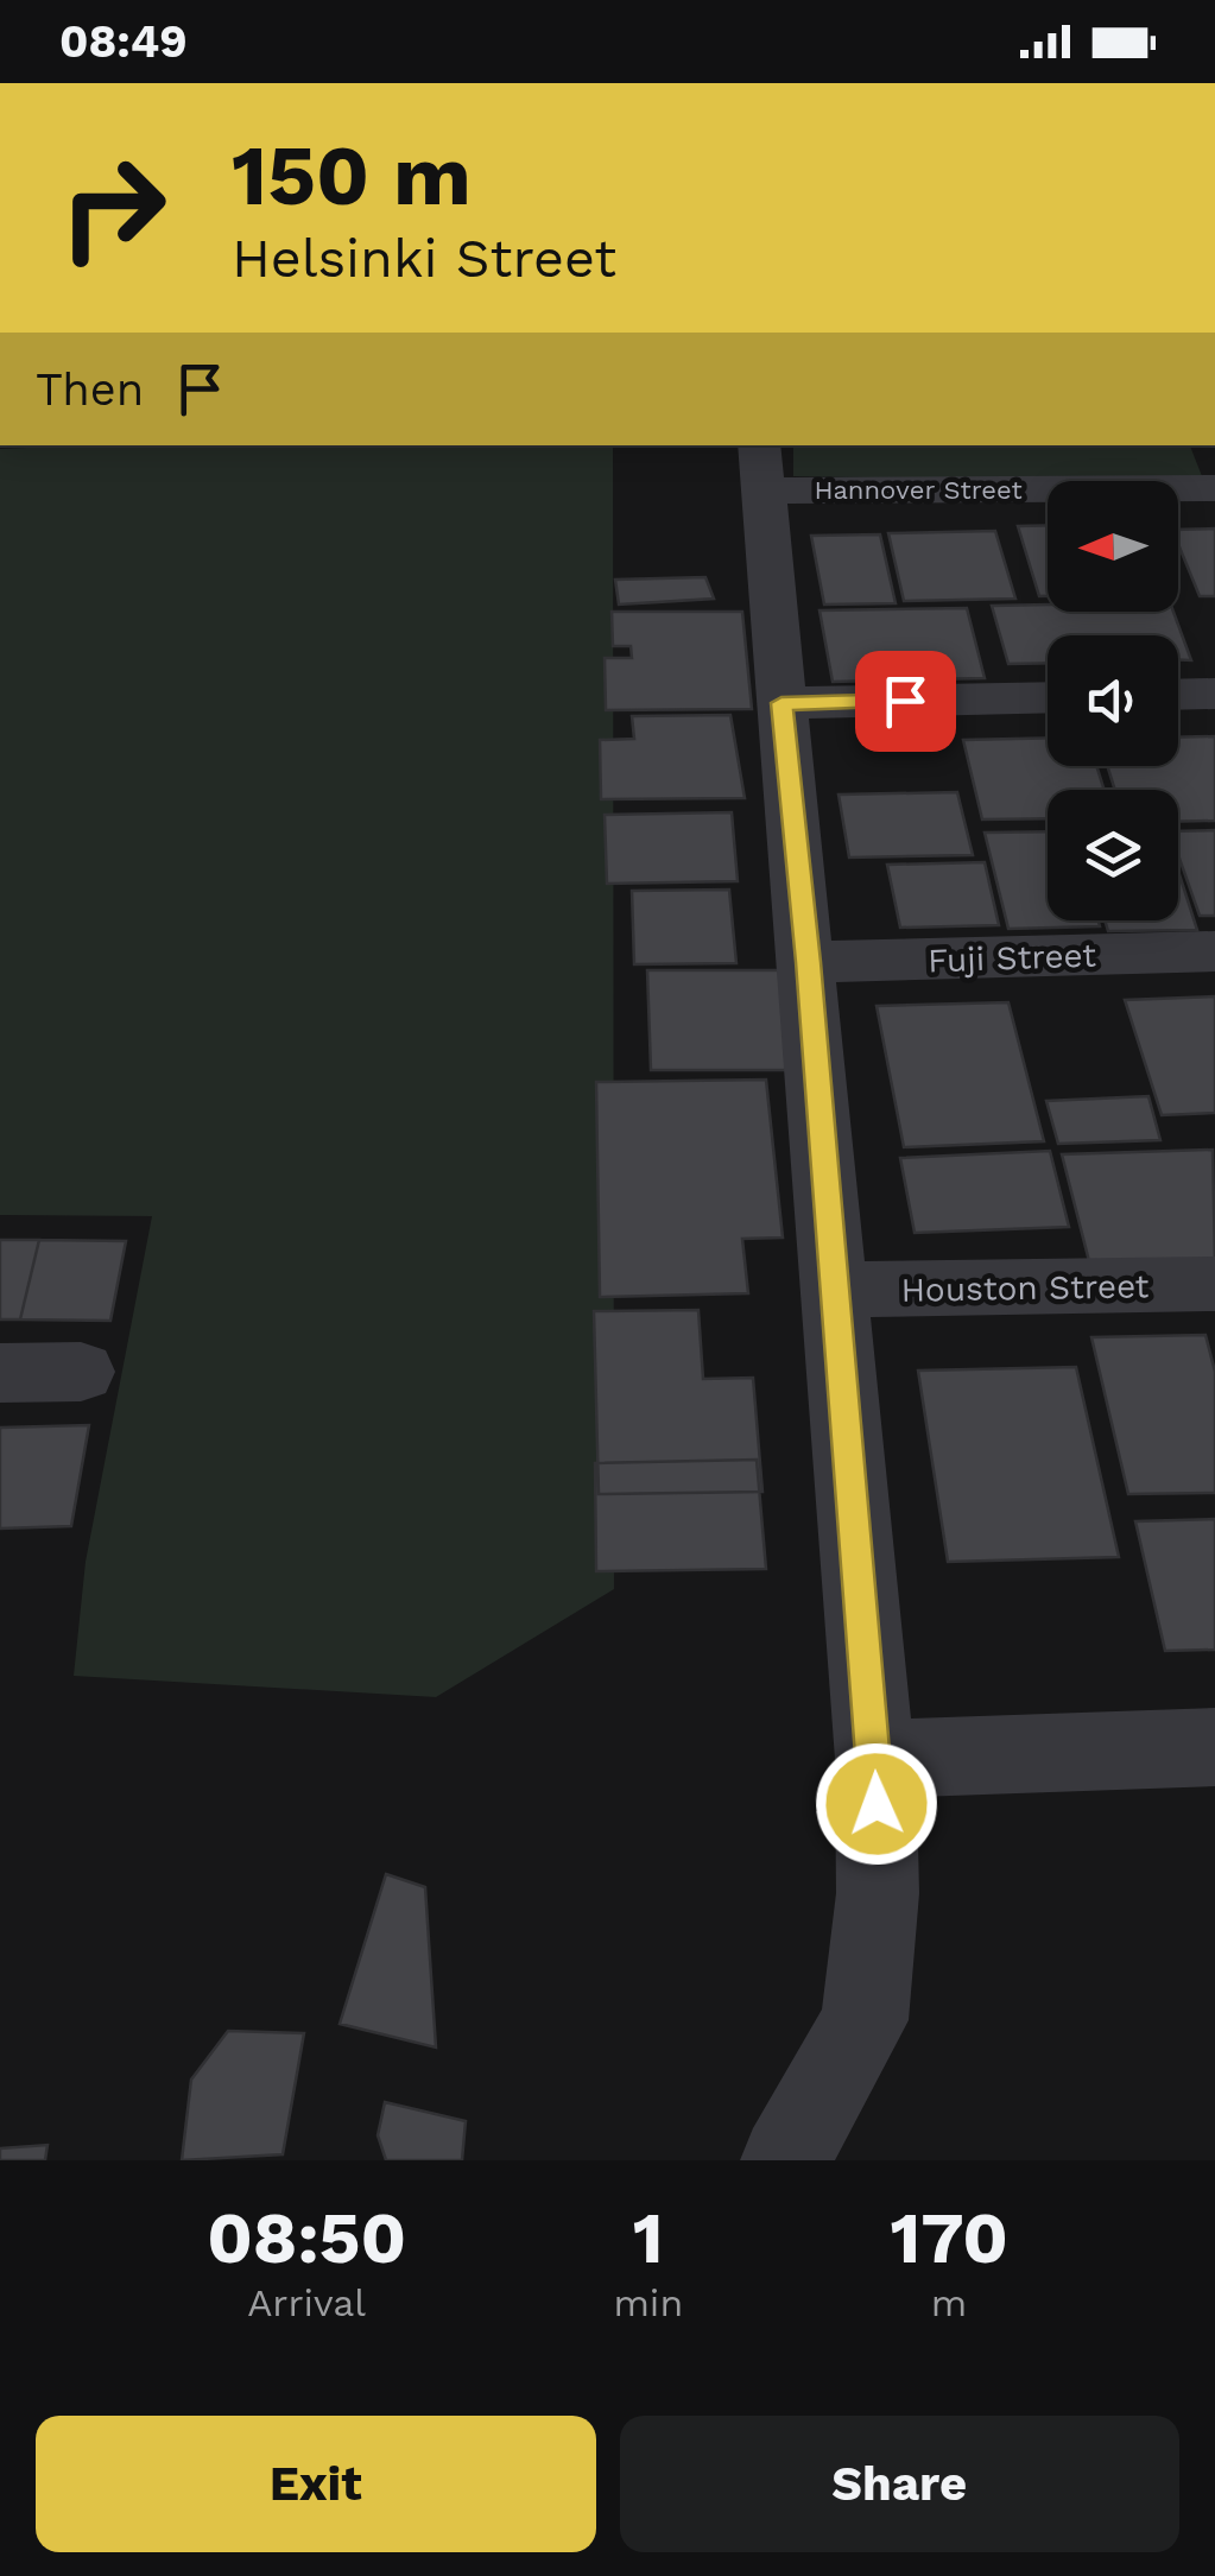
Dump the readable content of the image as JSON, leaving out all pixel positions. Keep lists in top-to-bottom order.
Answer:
{
  "streets": {
    "street": ["Hannover Street", "Fuji Street", "Houston Street"]
  },
  "north": "left",
  "page": {
    "status": "08:49",
    "turn": ["150 m", "Helsinki Street"],
    "then": "Then",
    "eta": [
      "08:50",
      "Arrival",
      "1",
      "min",
      "170",
      "m"
    ],
    "buttons": ["Exit", "Share"]
  }
}
